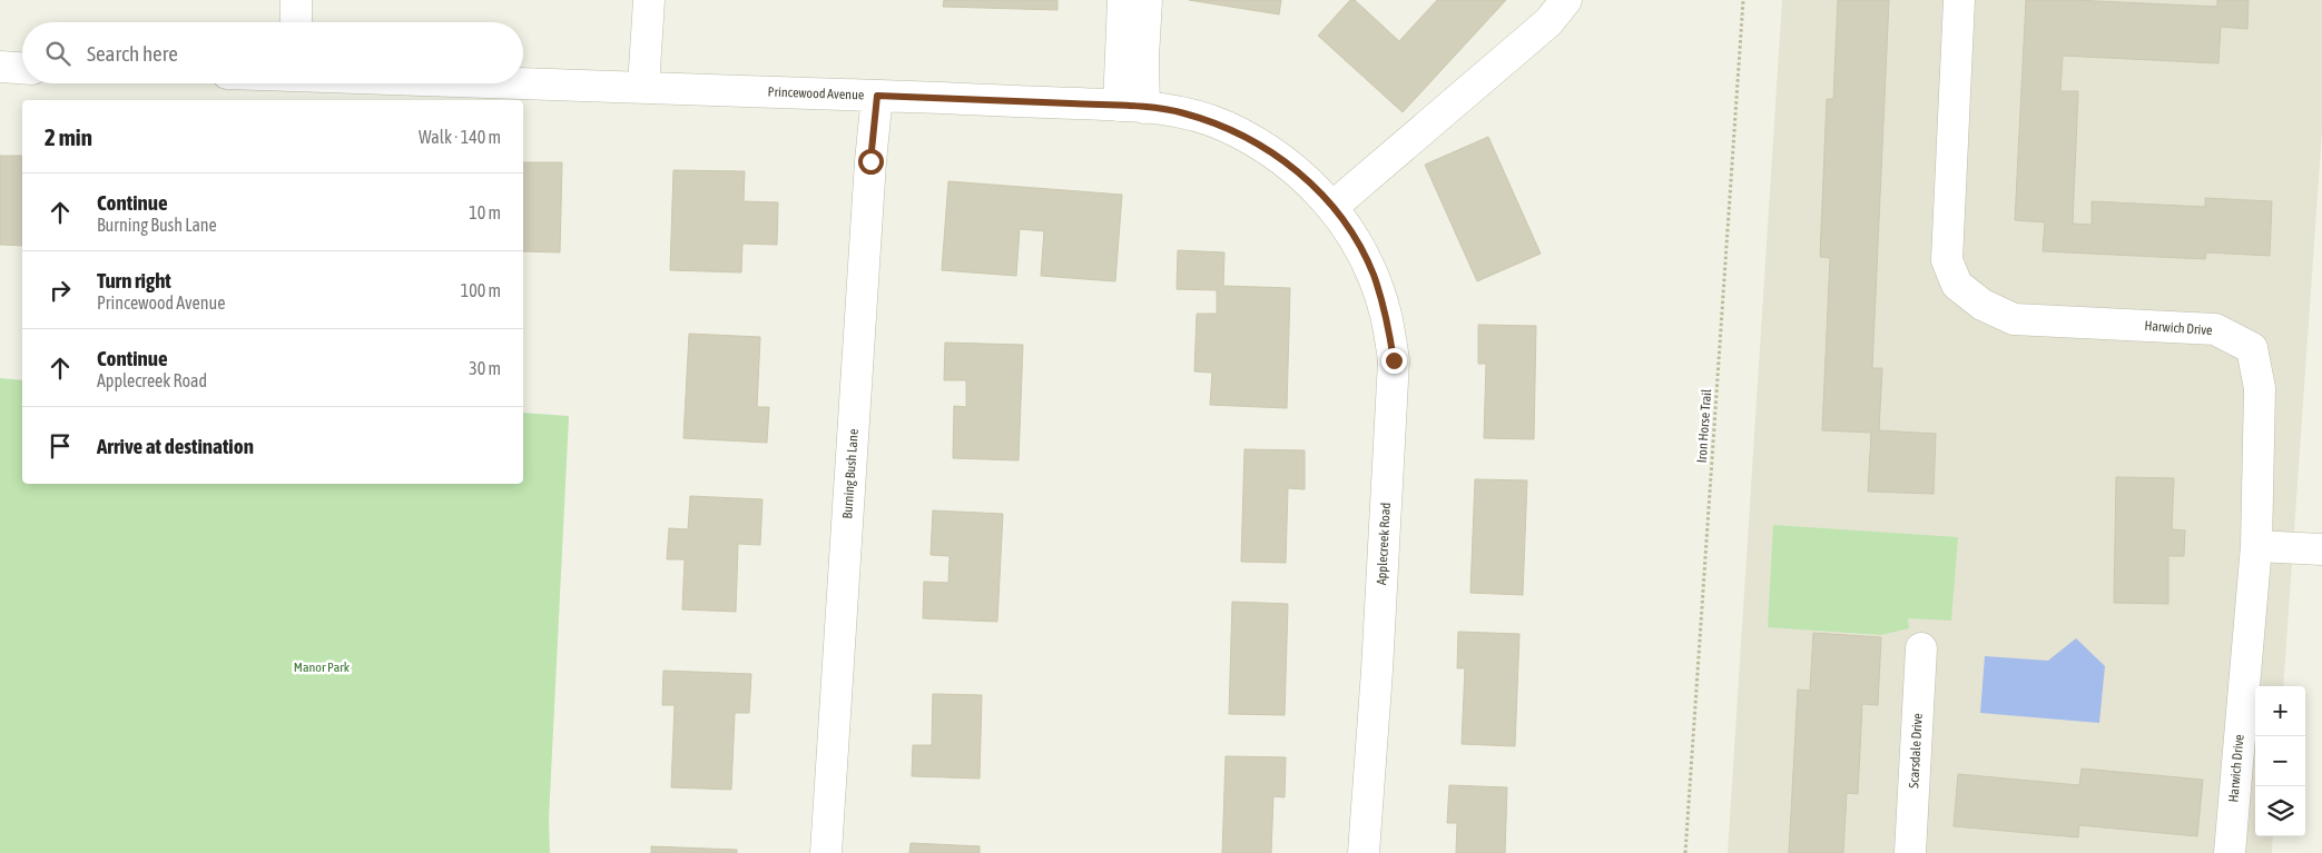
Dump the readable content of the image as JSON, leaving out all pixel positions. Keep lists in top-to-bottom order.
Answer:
{
  "streets": {
    "street": [
      "Princewood Avenue",
      "Harwich Drive",
      "Burning Bush Lane",
      "Applecreek Road",
      "Scarsdale Drive"
    ],
    "path": ["Iron Horse Trail"]
  },
  "crossings": [
    ["Princewood Avenue", "Burning Bush Lane"],
    ["Princewood Avenue", "Applecreek Road"]
  ],
  "parks": ["Manor Park"],
  "page": {
    "search": "Search here",
    "heading": ["2 min", "Walk · 140 m"],
    "list": [
      ["Continue", "Burning Bush Lane", "10 m"],
      ["Turn right", "Princewood Avenue", "100 m"],
      ["Continue", "Applecreek Road", "30 m"],
      "Arrive at destination"
    ],
    "map_buttons": ["+", "−"]
  }
}
